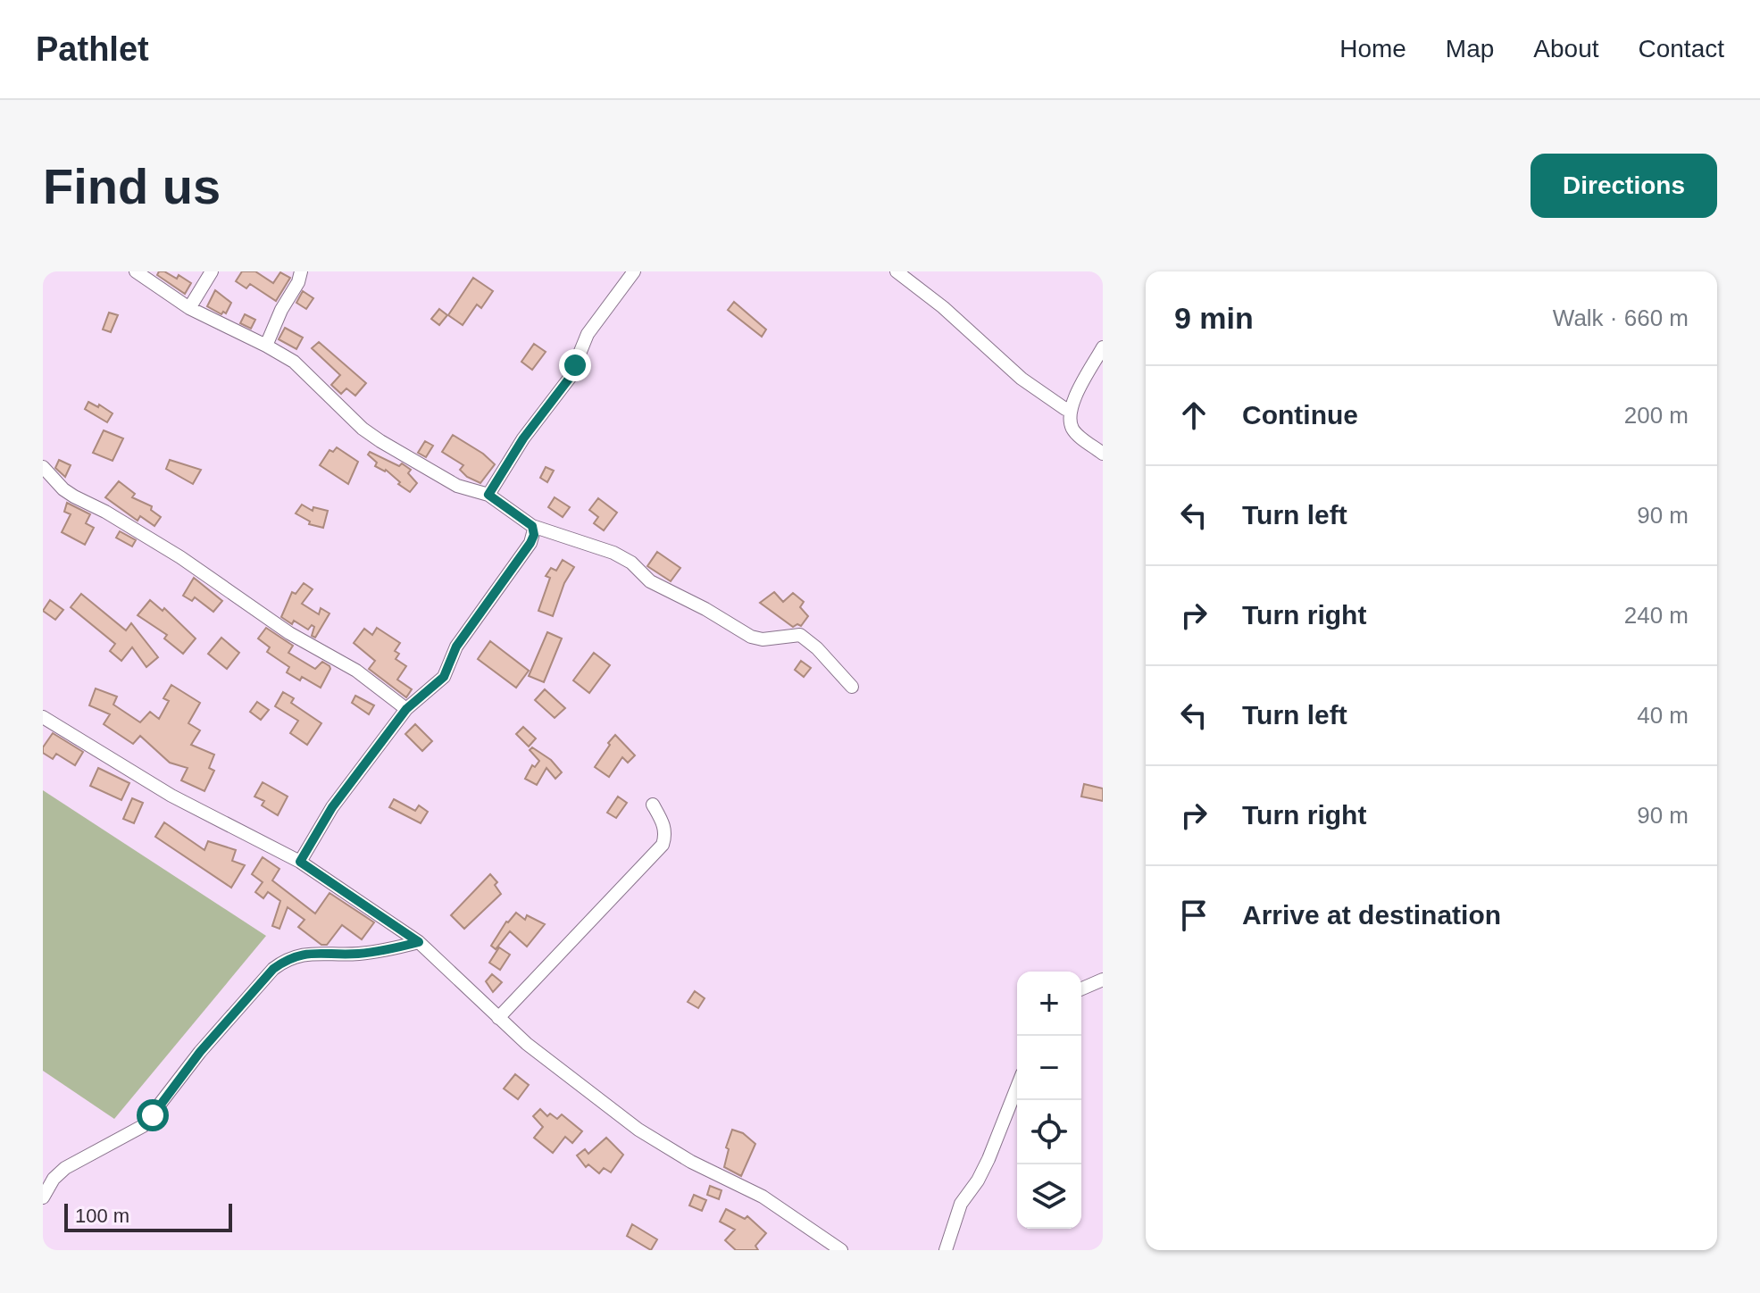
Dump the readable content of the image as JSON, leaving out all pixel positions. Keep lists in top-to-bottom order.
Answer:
{
  "scale_bar": "100 m",
  "page": {
    "header": "Pathlet",
    "nav": [
      "Home",
      "Map",
      "About",
      "Contact"
    ],
    "buttons": "Directions",
    "title": "Find us",
    "heading": ["9 min", "Walk · 660 m"],
    "list": [
      ["Continue", "200 m"],
      ["Turn left", "90 m"],
      ["Turn right", "240 m"],
      ["Turn left", "40 m"],
      ["Turn right", "90 m"],
      "Arrive at destination"
    ],
    "map_buttons": ["+", "−"],
    "scale": "100 m"
  }
}
